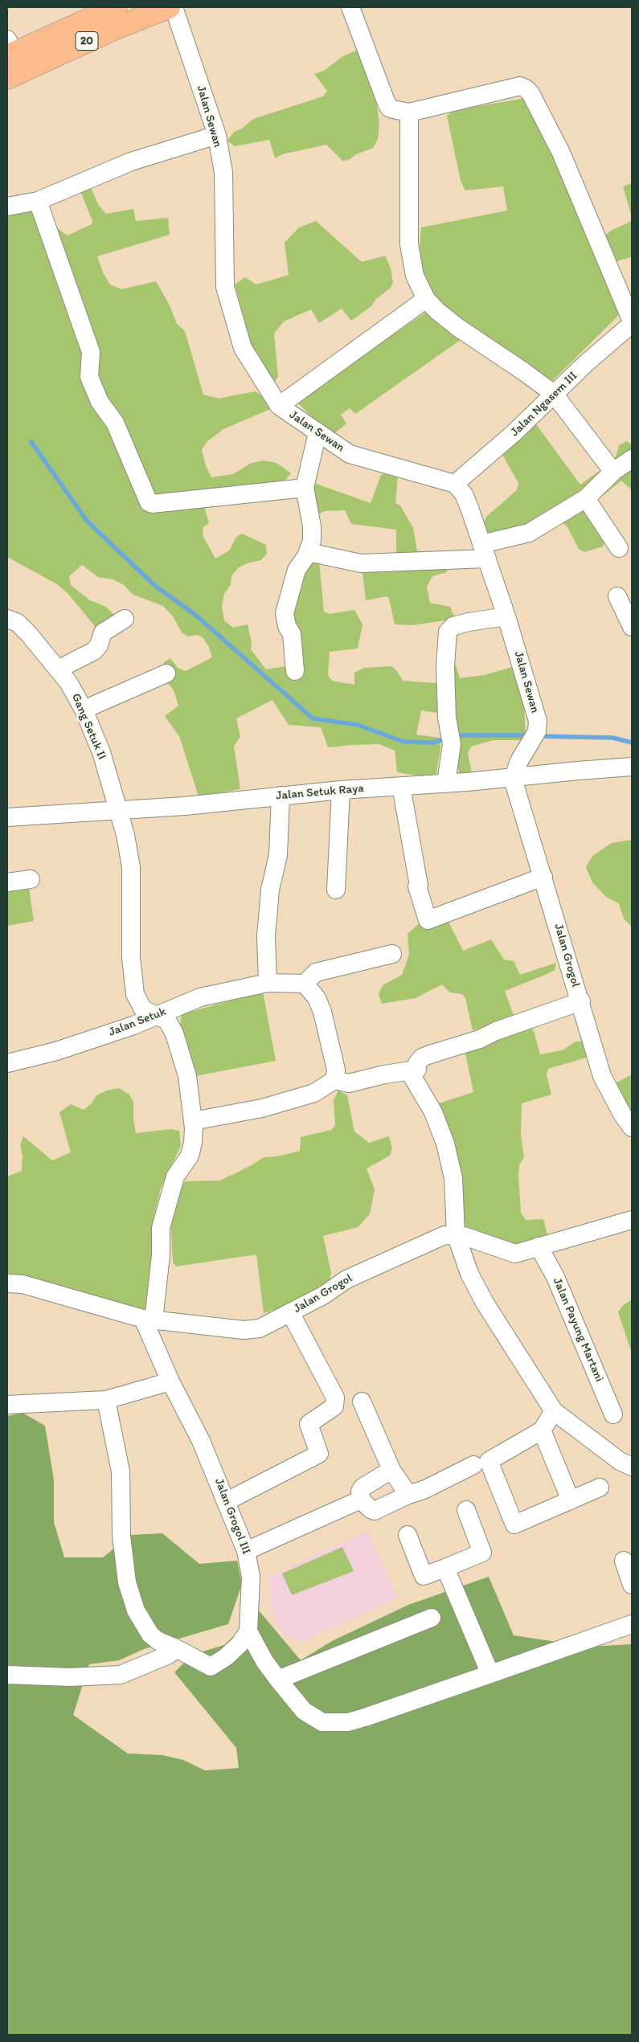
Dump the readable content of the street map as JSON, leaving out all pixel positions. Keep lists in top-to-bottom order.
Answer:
{
  "streets": {
    "highway": ["20"],
    "street": [
      "Jalan Sewan",
      "Jalan Ngasem III",
      "Gang Setuk II",
      "Jalan Setuk Raya",
      "Jalan Grogol",
      "Jalan Setuk",
      "Jalan Payung Martani",
      "Jalan Grogol III"
    ]
  },
  "crossings": [
    ["Jalan Sewan", "Jalan Ngasem III"],
    ["Jalan Sewan", "Jalan Setuk Raya"],
    ["Jalan Sewan", "Jalan Grogol"],
    ["Gang Setuk II", "Jalan Setuk Raya"],
    ["Gang Setuk II", "Jalan Grogol"],
    ["Gang Setuk II", "Jalan Setuk"],
    ["Gang Setuk II", "Jalan Grogol III"],
    ["Jalan Setuk Raya", "Jalan Grogol"],
    ["Jalan Grogol", "Jalan Payung Martani"],
    ["Jalan Grogol", "Jalan Grogol III"]
  ]
}
